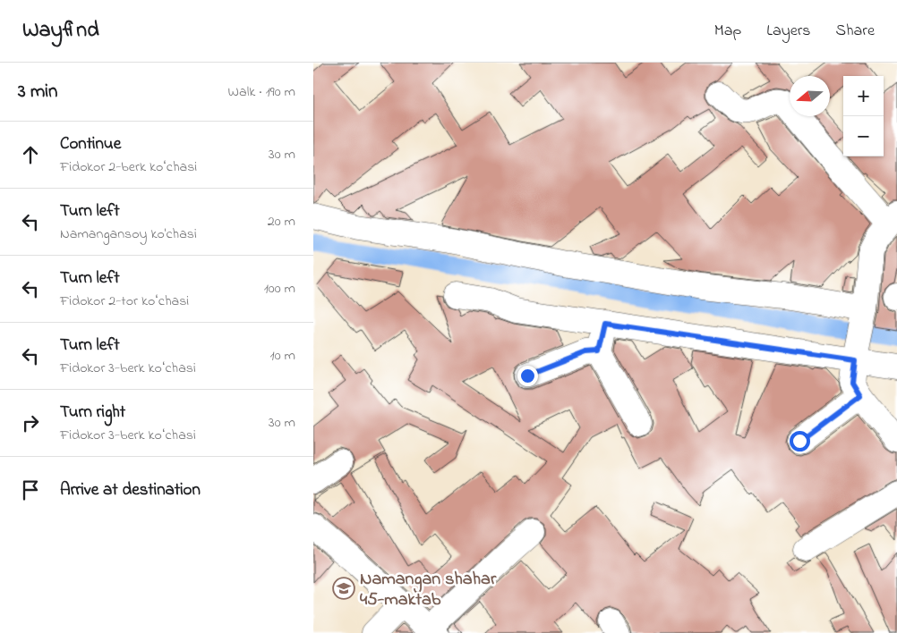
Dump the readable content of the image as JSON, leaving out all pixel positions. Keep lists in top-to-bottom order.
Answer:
{
  "places": {
    "school or university": ["Namangan shahar 45-maktab"]
  },
  "north": "left",
  "page": {
    "header": "Wayfind",
    "nav": ["Map", "Layers", "Share"],
    "heading": ["3 min", "Walk · 190 m"],
    "map_buttons": ["+", "−"],
    "list": [
      ["Continue", "Fidokor 2-berk koʻchasi", "30 m"],
      ["Turn left", "Namangansoy ko'chasi", "20 m"],
      ["Turn left", "Fidokor 2-tor koʻchasi", "100 m"],
      ["Turn left", "Fidokor 3-berk koʻchasi", "10 m"],
      ["Turn right", "Fidokor 3-berk koʻchasi", "30 m"],
      "Arrive at destination"
    ]
  }
}
